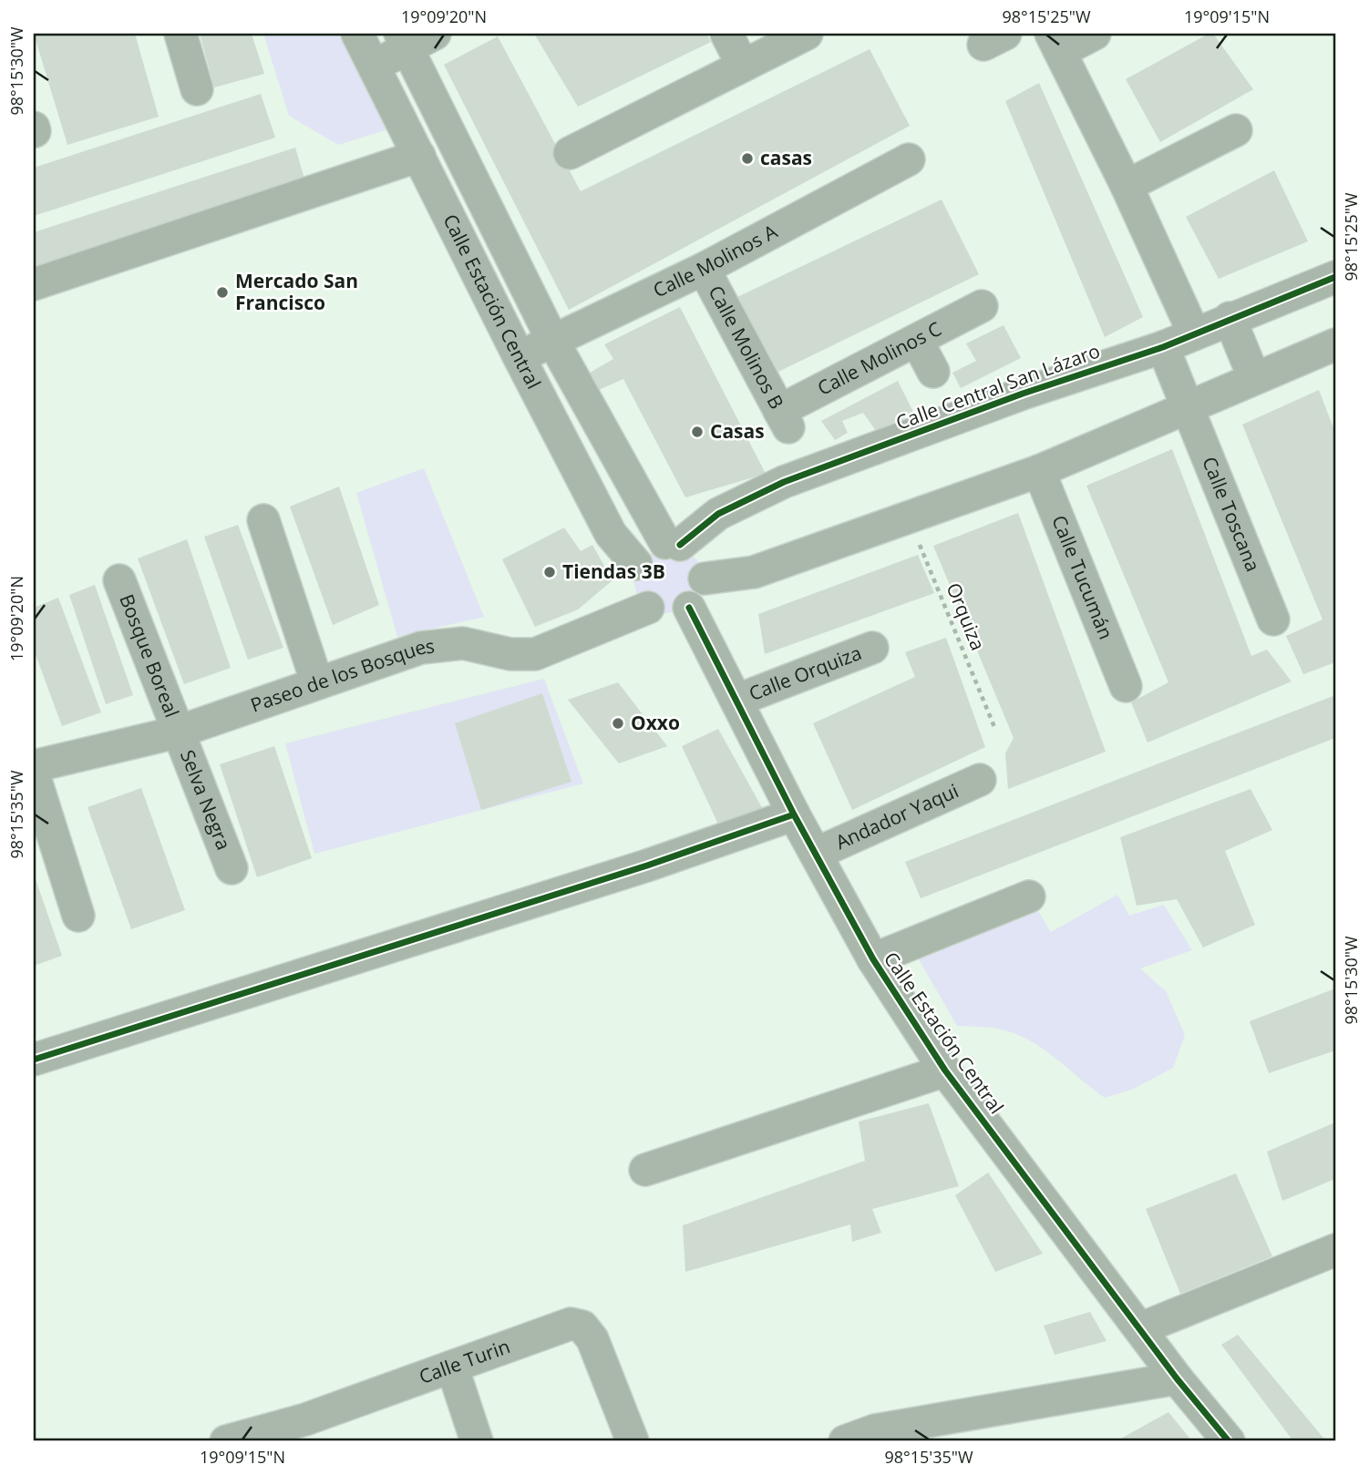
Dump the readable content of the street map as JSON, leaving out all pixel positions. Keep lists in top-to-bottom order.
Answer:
{
  "streets": {
    "street": [
      "Calle Molinos A",
      "Calle Estación Central",
      "Calle Molinos B",
      "Calle Molinos C",
      "Calle Central San Lázaro",
      "Calle Toscana",
      "Calle Tucumán",
      "Bosque Boreal",
      "Calle Orquiza",
      "Paseo de los Bosques",
      "Selva Negra",
      "Andador Yaqui",
      "Calle Turin"
    ],
    "path": ["Orquiza"]
  },
  "crossings": [
    ["Calle Molinos A", "Calle Estación Central"],
    ["Calle Molinos A", "Calle Molinos B"],
    ["Calle Estación Central", "Calle Central San Lázaro"],
    ["Calle Estación Central", "Calle Orquiza"],
    ["Calle Estación Central", "Paseo de los Bosques"],
    ["Calle Estación Central", "Andador Yaqui"],
    ["Calle Molinos B", "Calle Molinos C"],
    ["Calle Central San Lázaro", "Calle Toscana"],
    ["Calle Central San Lázaro", "Paseo de los Bosques"],
    ["Bosque Boreal", "Paseo de los Bosques"],
    ["Bosque Boreal", "Selva Negra"],
    ["Paseo de los Bosques", "Selva Negra"]
  ],
  "places": [
    "casas",
    "Mercado San Francisco",
    "Casas",
    "Tiendas 3B",
    "Oxxo"
  ],
  "coordinates": [
    "19°09'20\"N",
    "98°15'25\"W",
    "19°09'15\"N",
    "98°15'30\"W",
    "98°15'35\"W"
  ]
}
